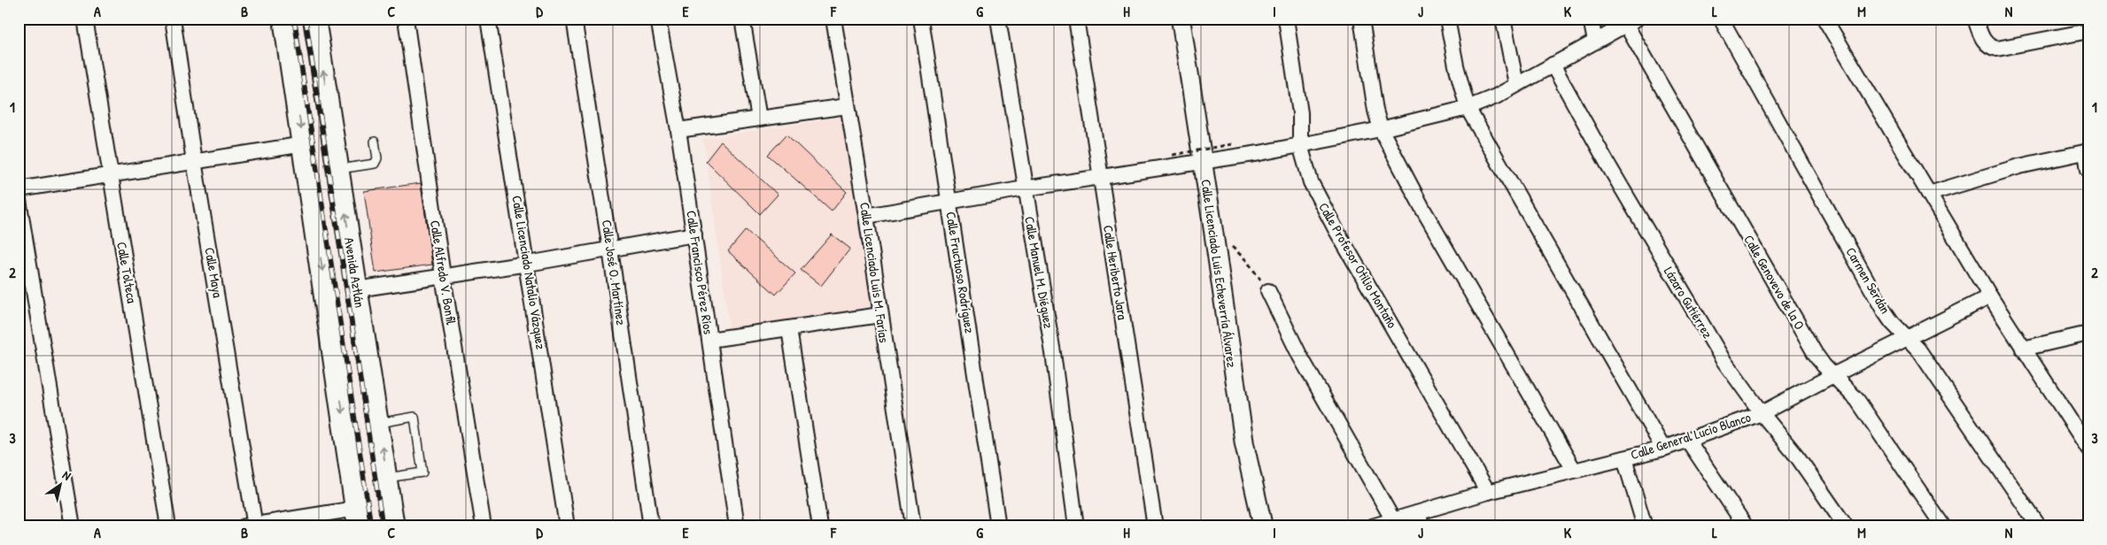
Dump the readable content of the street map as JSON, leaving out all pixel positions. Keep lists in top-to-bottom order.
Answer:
{
  "streets": {
    "main road": ["Avenida Aztlán"],
    "street": [
      "Calle Profesor Otilio Montaño",
      "Calle Tolteca",
      "Calle Maya",
      "Calle Alfredo V. Bonfil",
      "Calle Licenciado Natalio Vázquez",
      "Calle José O. Martínez",
      "Calle Francisco Pérez Ríos",
      "Calle Licenciado Luis M. Farías",
      "Calle Fructuoso Rodríguez",
      "Calle Manuel M. Diéguez",
      "Calle Heriberto Jara",
      "Calle Licenciado Luis Echeverría Álvarez",
      "Carmen Serdán",
      "Calle Genovevo de la O",
      "Lázaro Gutiérrez",
      "Calle General Lucio Blanco"
    ]
  },
  "crossings": [
    ["Calle Profesor Otilio Montaño", "Calle General Lucio Blanco"],
    ["Carmen Serdán", "Calle General Lucio Blanco"],
    ["Calle Genovevo de la O", "Calle General Lucio Blanco"],
    ["Lázaro Gutiérrez", "Calle General Lucio Blanco"]
  ],
  "north": "top right",
  "grid": {
    "columns": [
      "A",
      "B",
      "C",
      "D",
      "E",
      "F",
      "G",
      "H",
      "I",
      "J",
      "K",
      "L",
      "M",
      "N"
    ],
    "rows": ["1", "2", "3"]
  }
}
